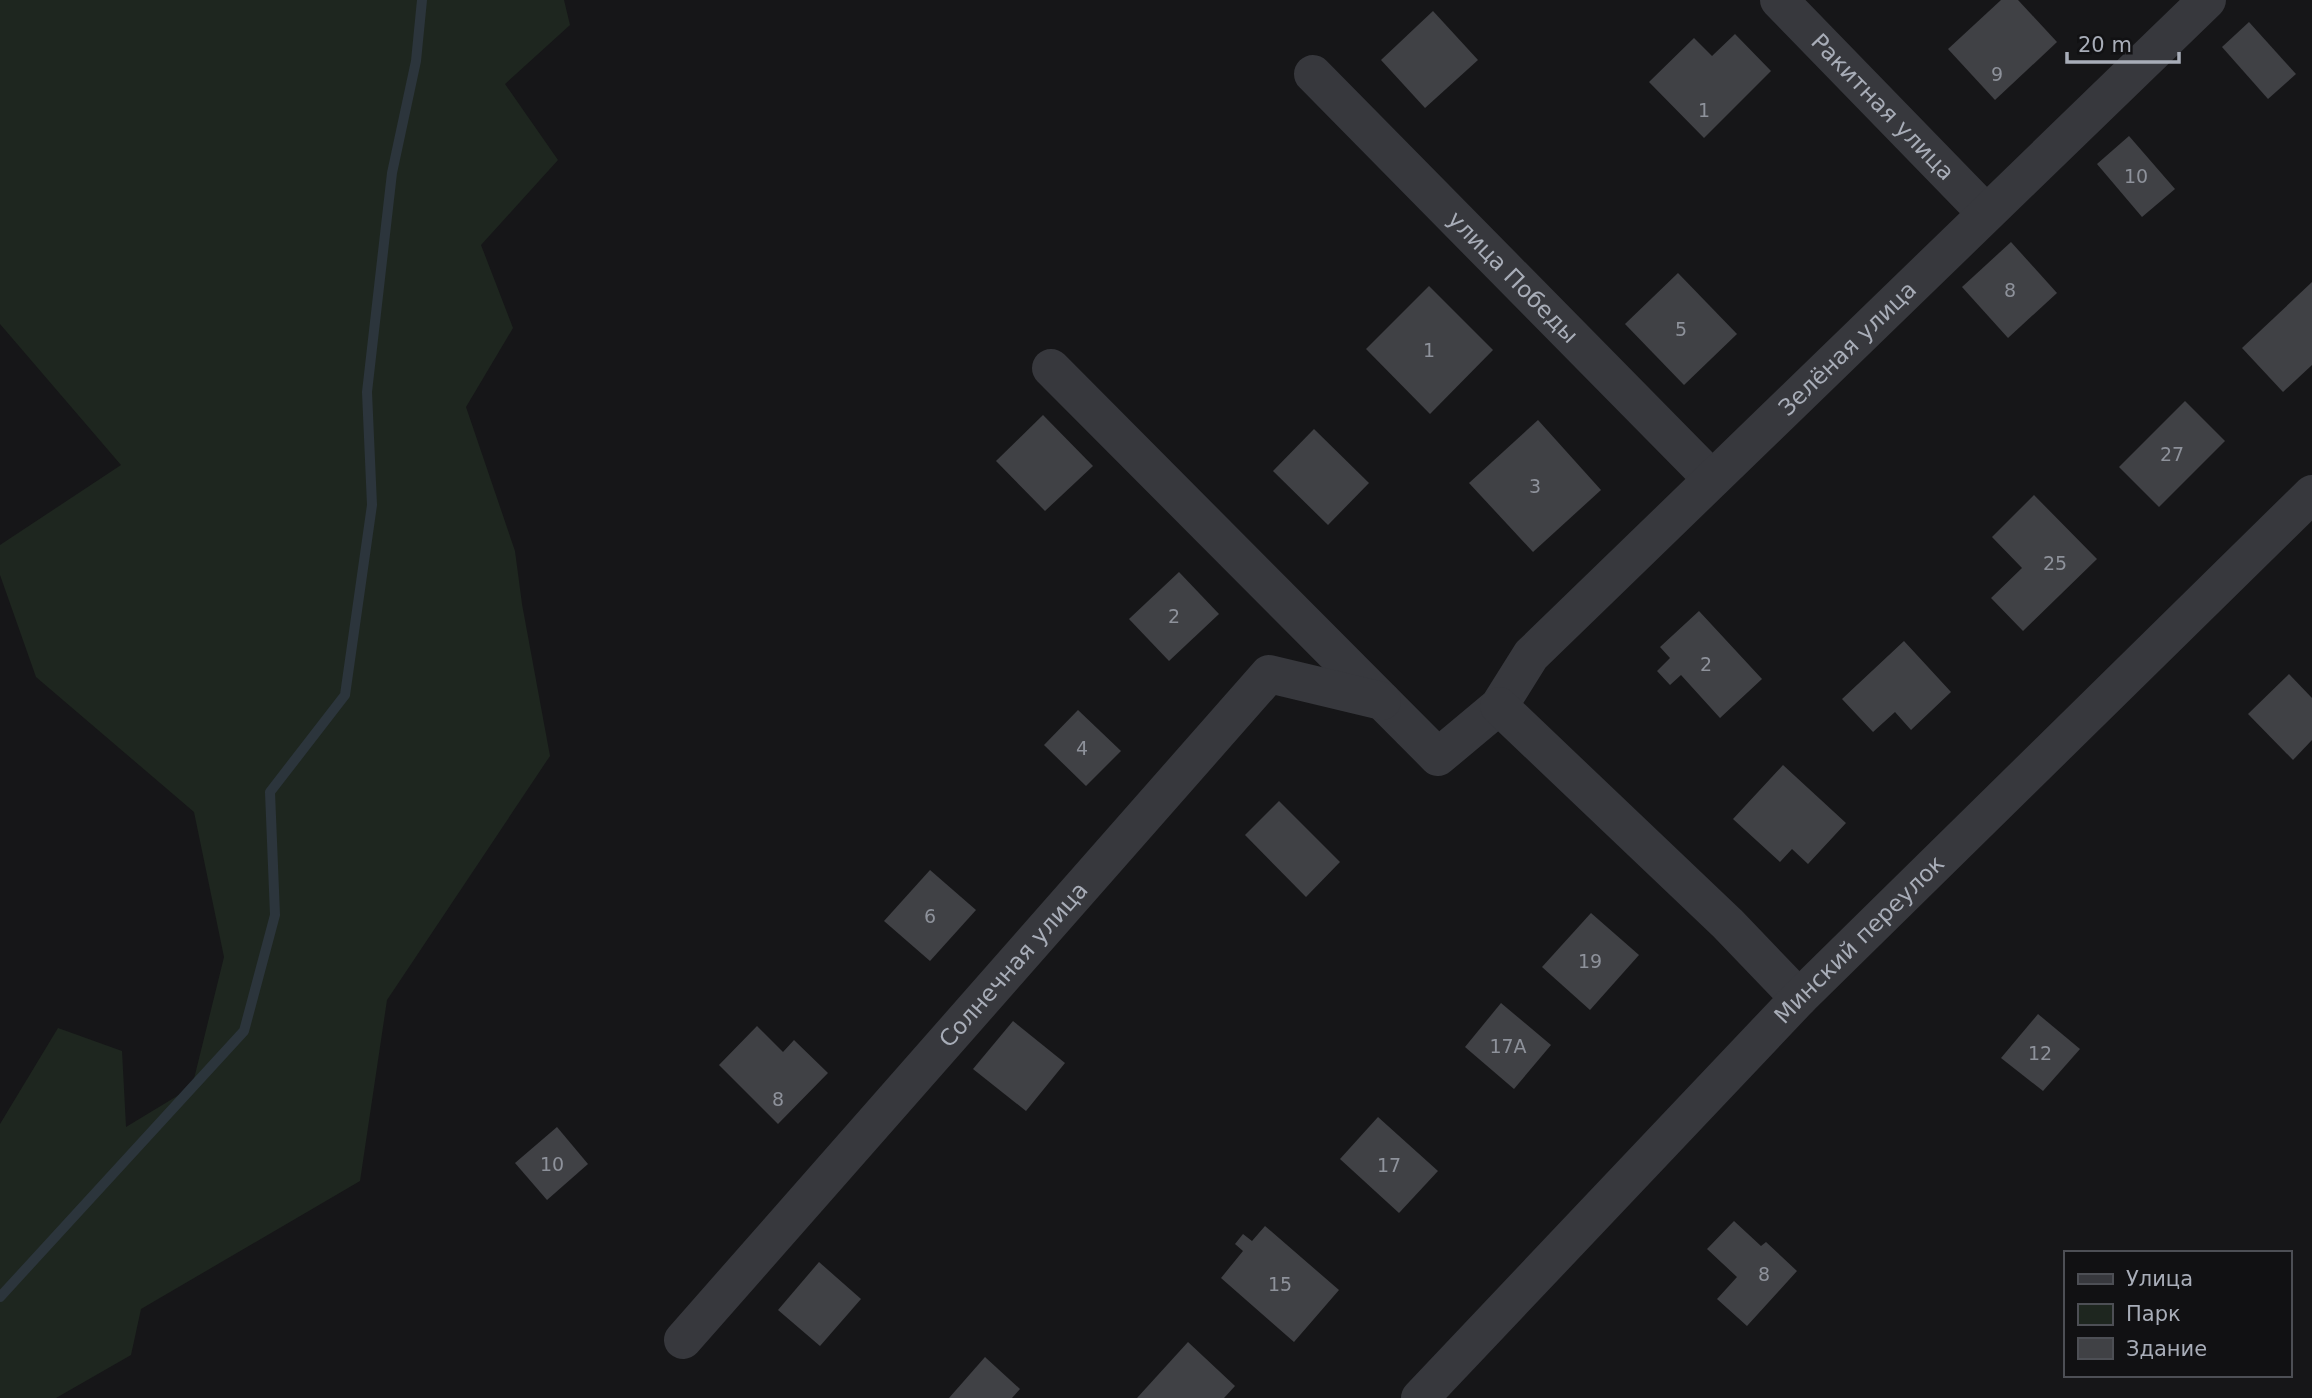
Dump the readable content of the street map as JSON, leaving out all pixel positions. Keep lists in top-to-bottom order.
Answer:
{
  "streets": {
    "street": [
      "Ракитная улица",
      "улица Победы",
      "Зелёная улица",
      "Минский переулок",
      "Солнечная улица"
    ]
  },
  "crossings": [
    ["Ракитная улица", "Зелёная улица"],
    ["улица Победы", "Зелёная улица"],
    ["Зелёная улица", "Солнечная улица"]
  ],
  "house_numbers": [
    "9",
    "1",
    "10",
    "8",
    "5",
    "1",
    "27",
    "3",
    "25",
    "2",
    "2",
    "4",
    "6",
    "19",
    "17А",
    "12",
    "8",
    "10",
    "17",
    "8",
    "15"
  ],
  "legend": ["Улица", "Парк", "Здание"],
  "scale_bar": "20 m"
}
